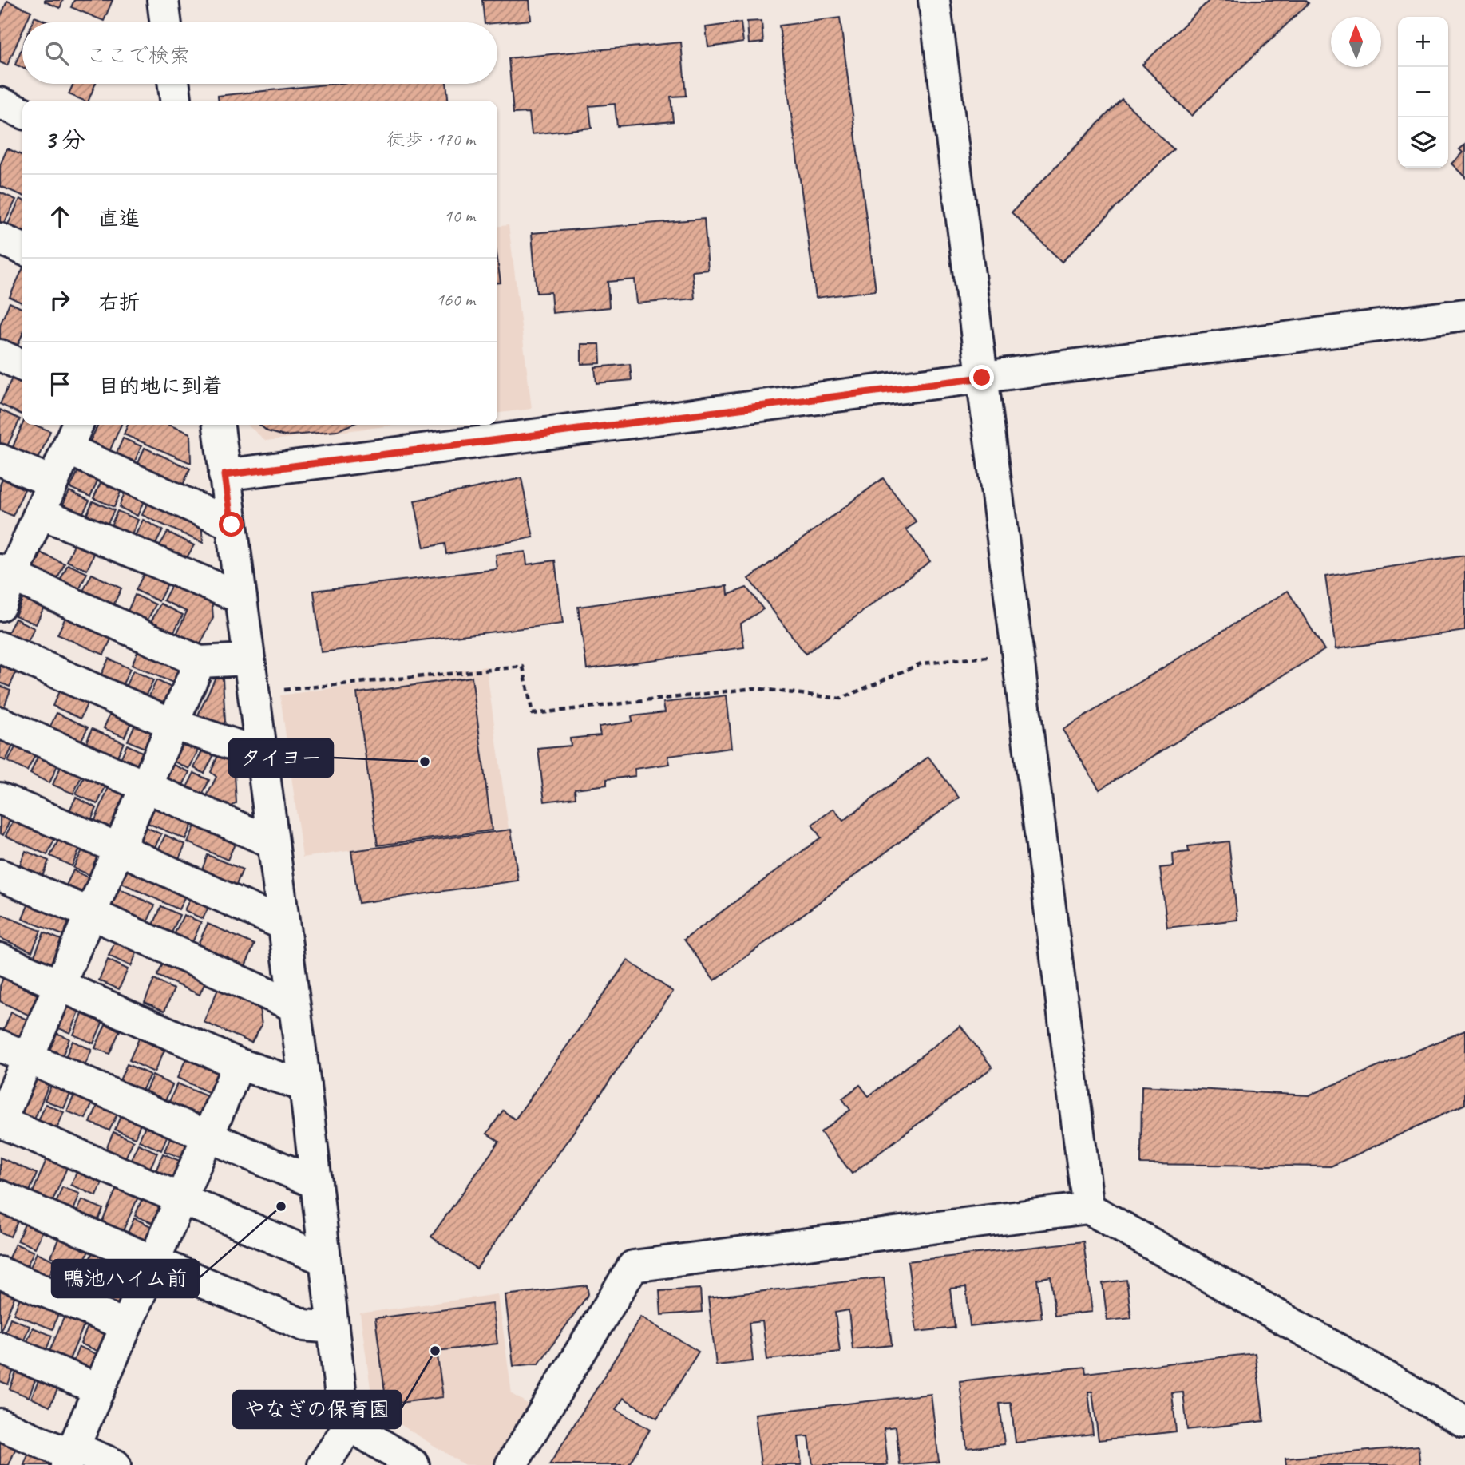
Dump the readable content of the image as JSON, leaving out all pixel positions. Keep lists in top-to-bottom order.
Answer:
{
  "places": ["タイヨー", "鴨池ハイム前", "やなぎの保育園"],
  "north": "top",
  "page": {
    "map_buttons": ["+", "−"],
    "search": "ここで検索",
    "heading": ["3 分", "徒歩 · 170 m"],
    "list": [
      ["直進", "10 m"],
      ["右折", "160 m"],
      "目的地に到着"
    ]
  }
}
